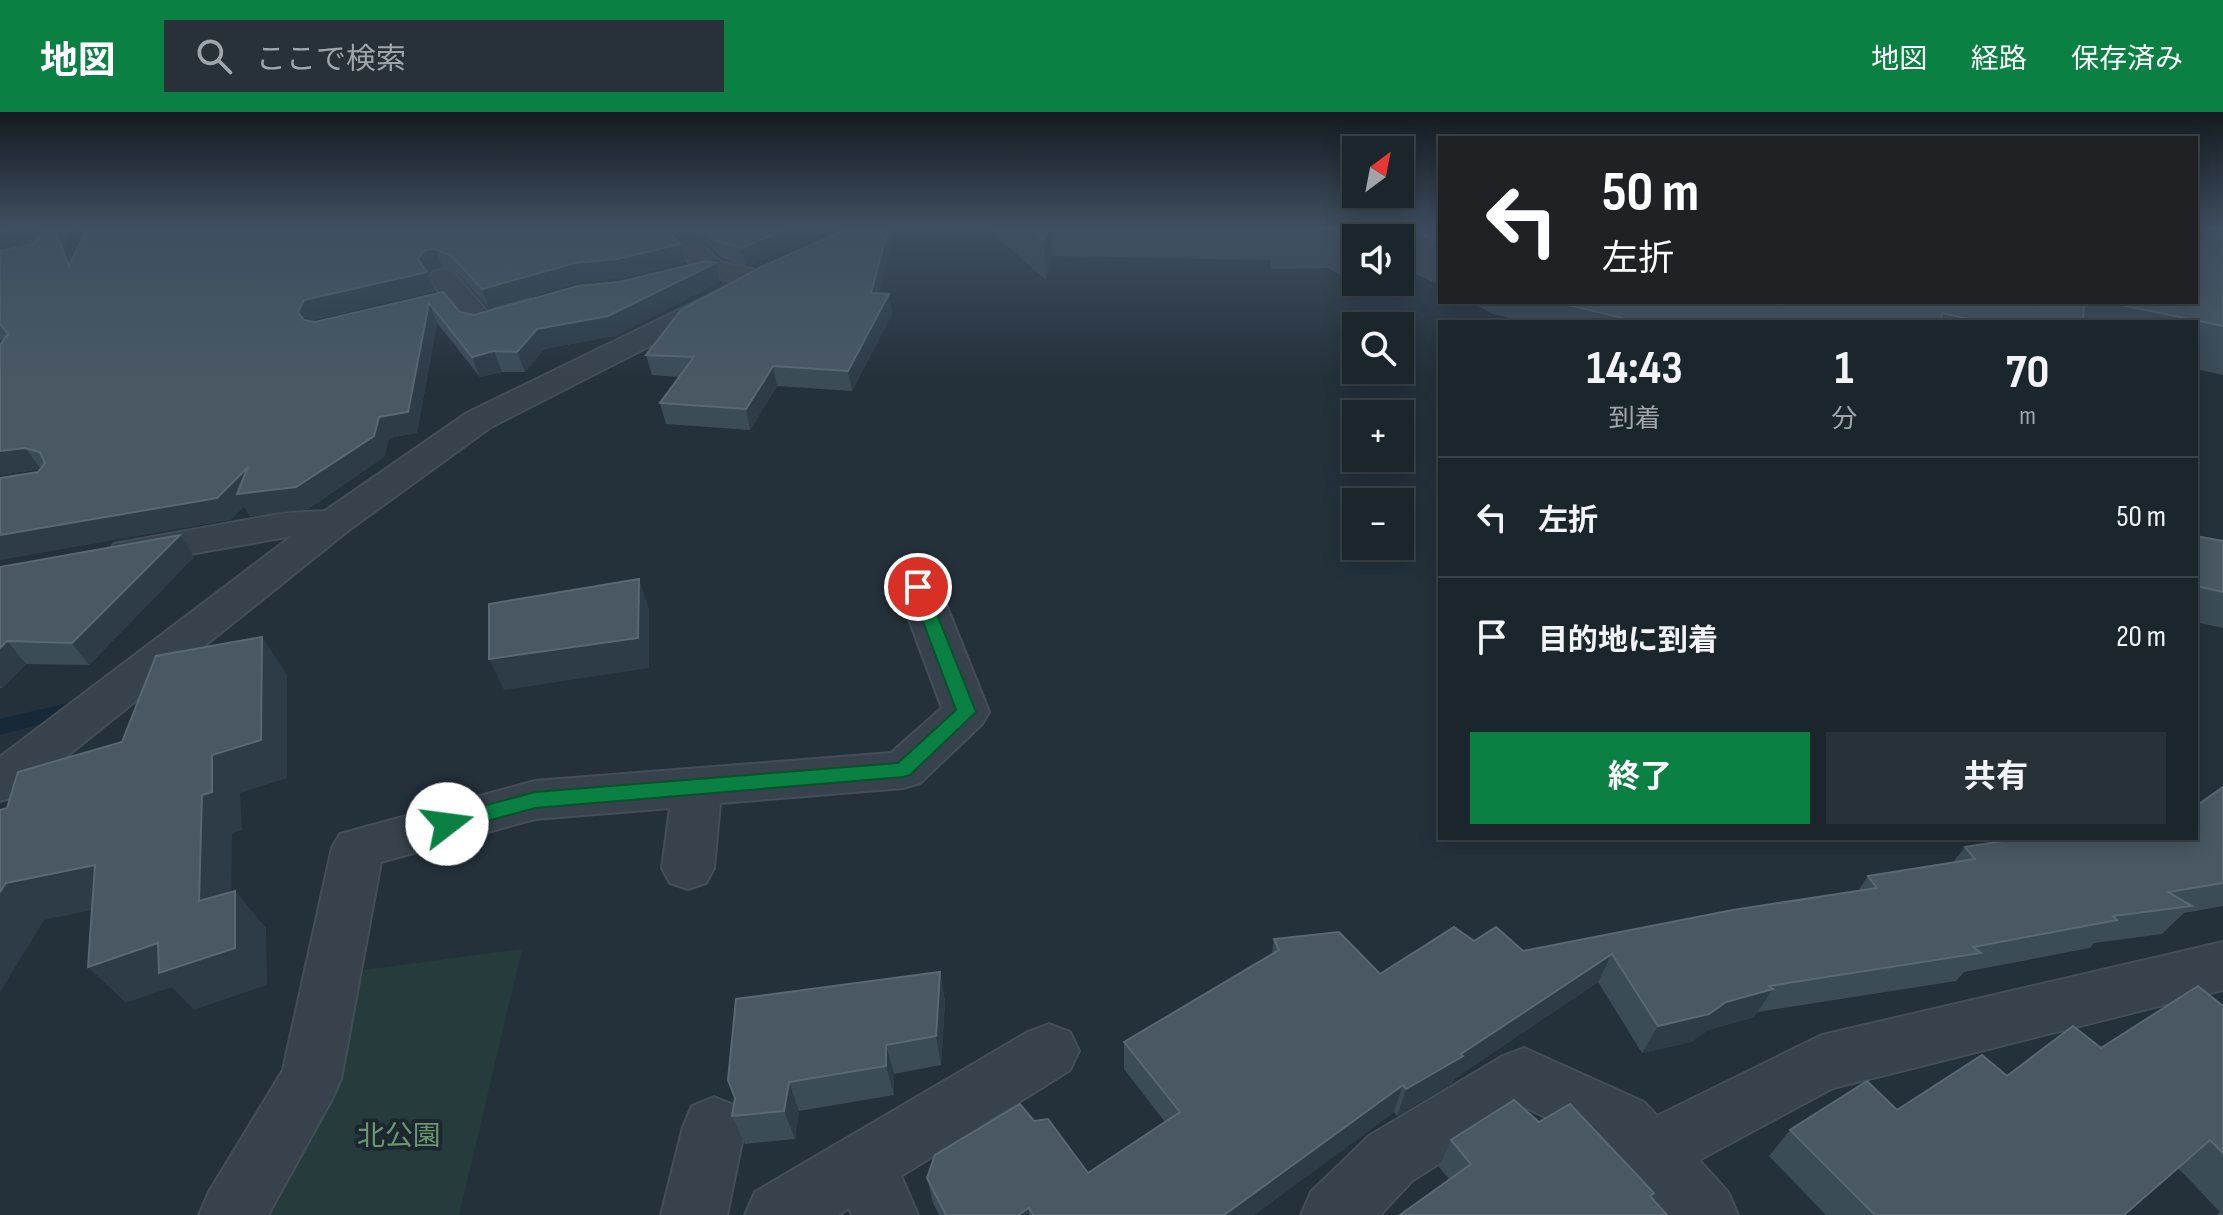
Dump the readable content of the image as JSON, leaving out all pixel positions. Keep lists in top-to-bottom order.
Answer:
{
  "parks": ["北公園"],
  "north": "top right",
  "page": {
    "header": "地図",
    "search": "ここで検索",
    "nav": ["地図", "経路", "保存済み"],
    "map_buttons": ["+", "−"],
    "turn": ["50 m", "左折"],
    "eta": [
      "14:43",
      "到着",
      "1",
      "分",
      "70",
      "m"
    ],
    "list": [
      {
        "name": "左折",
        "value": "50 m"
      },
      {
        "name": "目的地に到着",
        "value": "20 m"
      }
    ],
    "buttons": ["終了", "共有"]
  }
}
